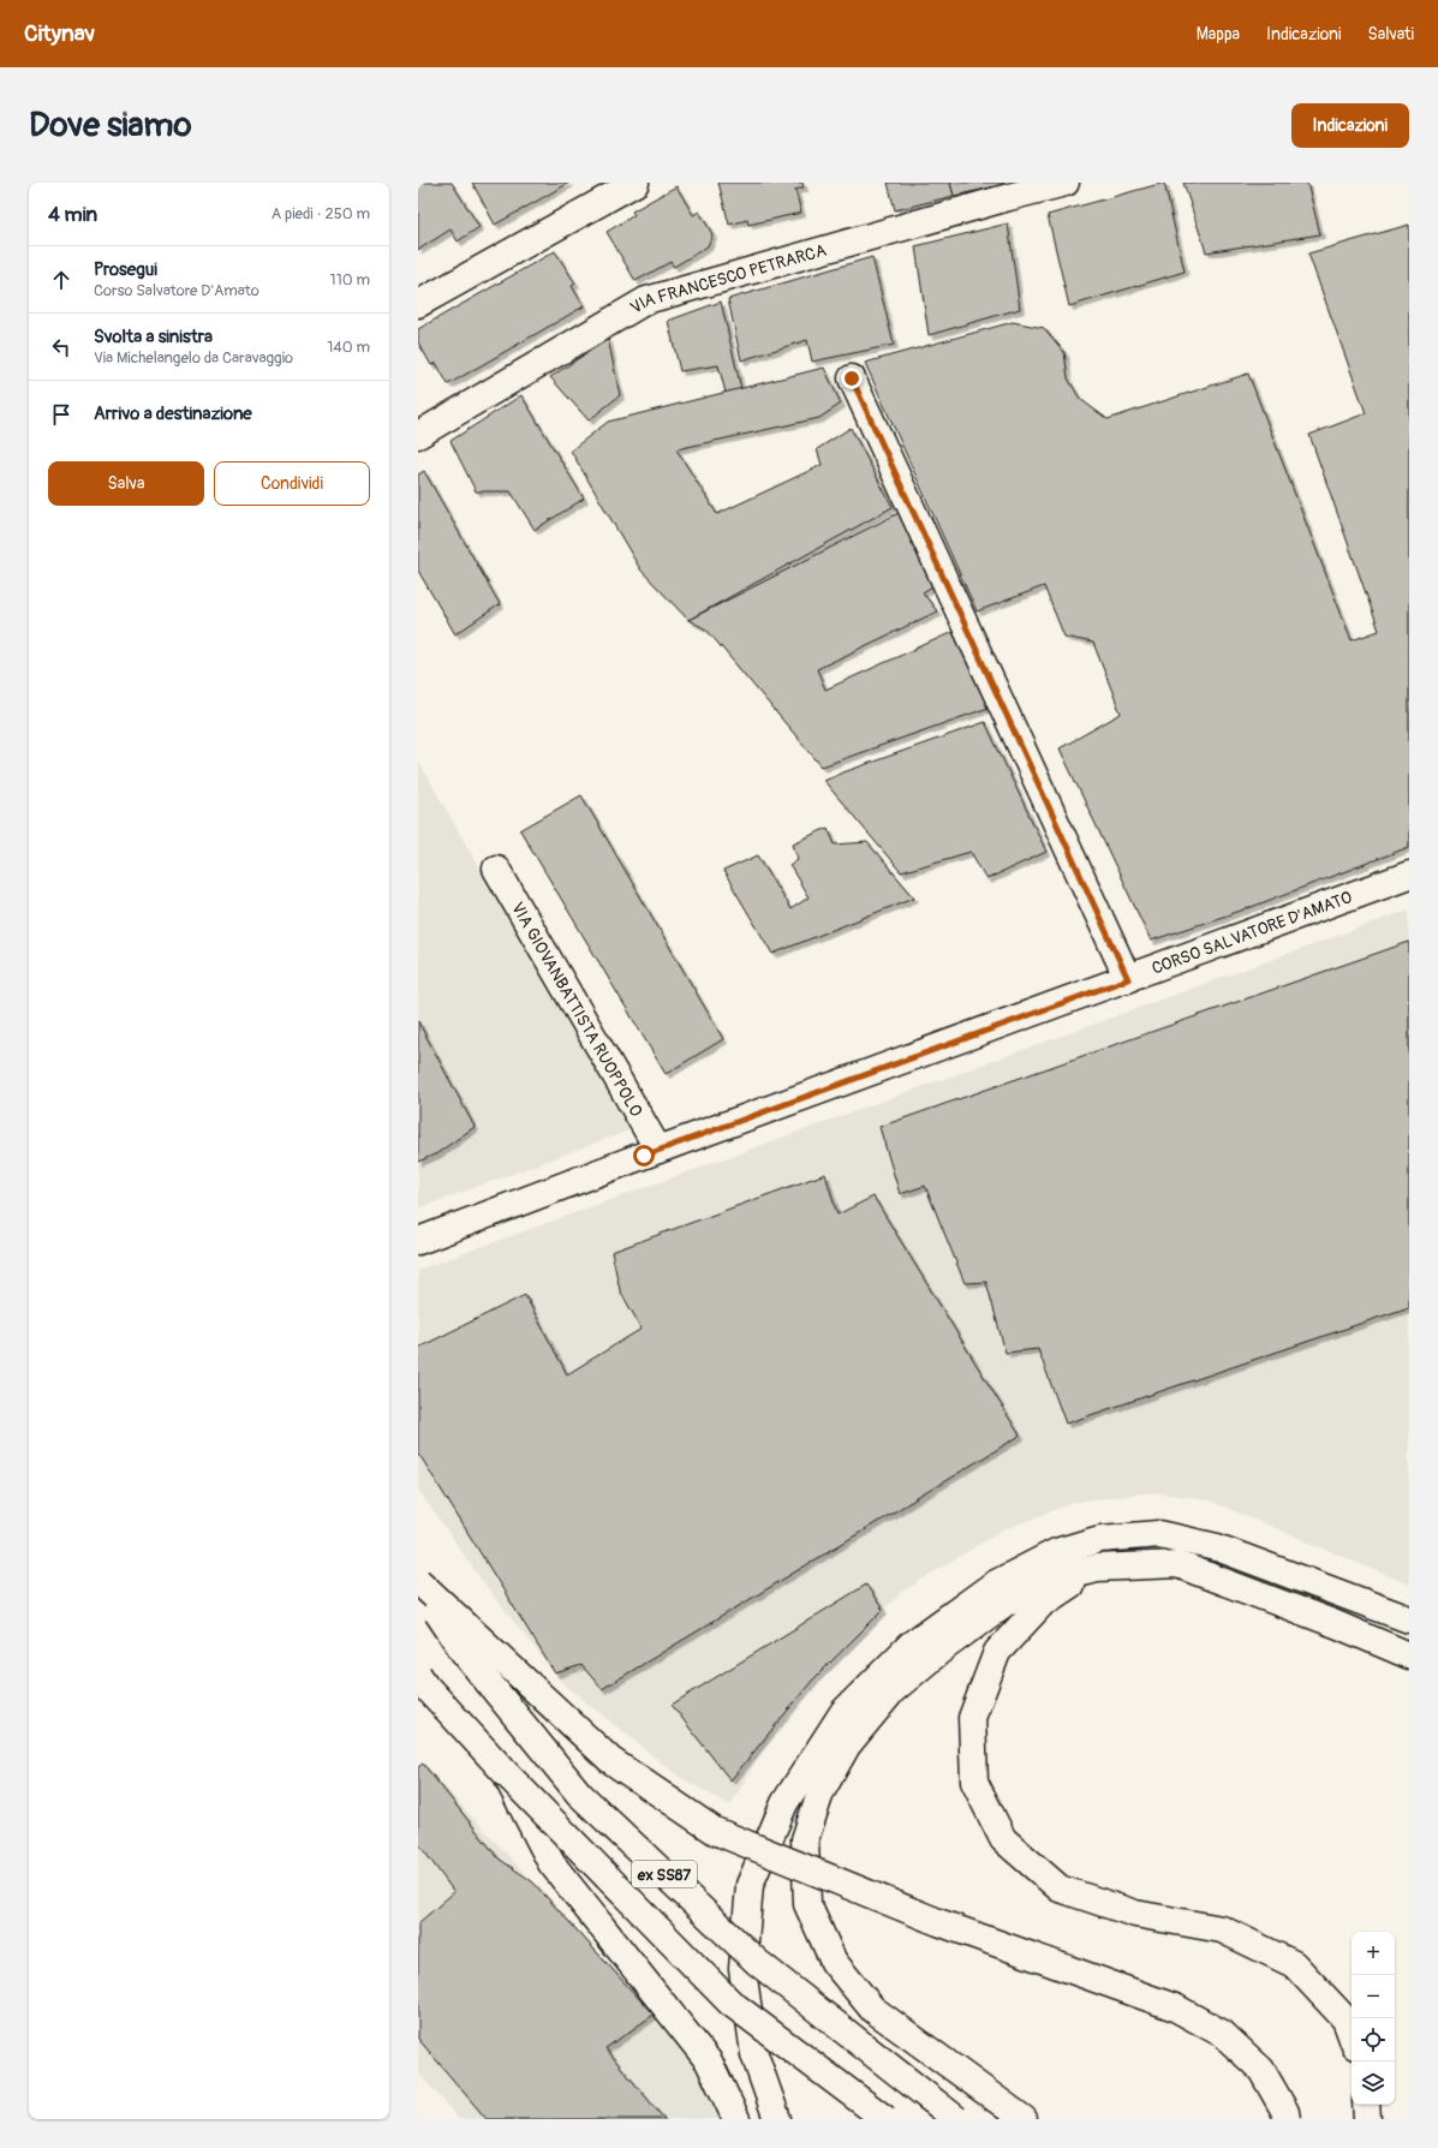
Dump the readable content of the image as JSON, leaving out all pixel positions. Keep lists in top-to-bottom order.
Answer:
{
  "streets": {
    "main road": [
      "VIA FRANCESCO PETRARCA",
      "CORSO SALVATORE D'AMATO",
      "VIA GIOVANBATTISTA RUOPPOLO",
      "ex SS87"
    ]
  },
  "crossings": [
    ["CORSO SALVATORE D'AMATO", "VIA GIOVANBATTISTA RUOPPOLO"]
  ],
  "page": {
    "header": "Citynav",
    "nav": ["Mappa", "Indicazioni", "Salvati"],
    "buttons": [
      "Indicazioni",
      ["Salva", "Condividi"]
    ],
    "title": "Dove siamo",
    "heading": ["4 min", "A piedi · 250 m"],
    "list": [
      ["Prosegui", "Corso Salvatore D'Amato", "110 m"],
      ["Svolta a sinistra", "Via Michelangelo da Caravaggio", "140 m"],
      "Arrivo a destinazione"
    ],
    "map_buttons": ["+", "−"]
  }
}
